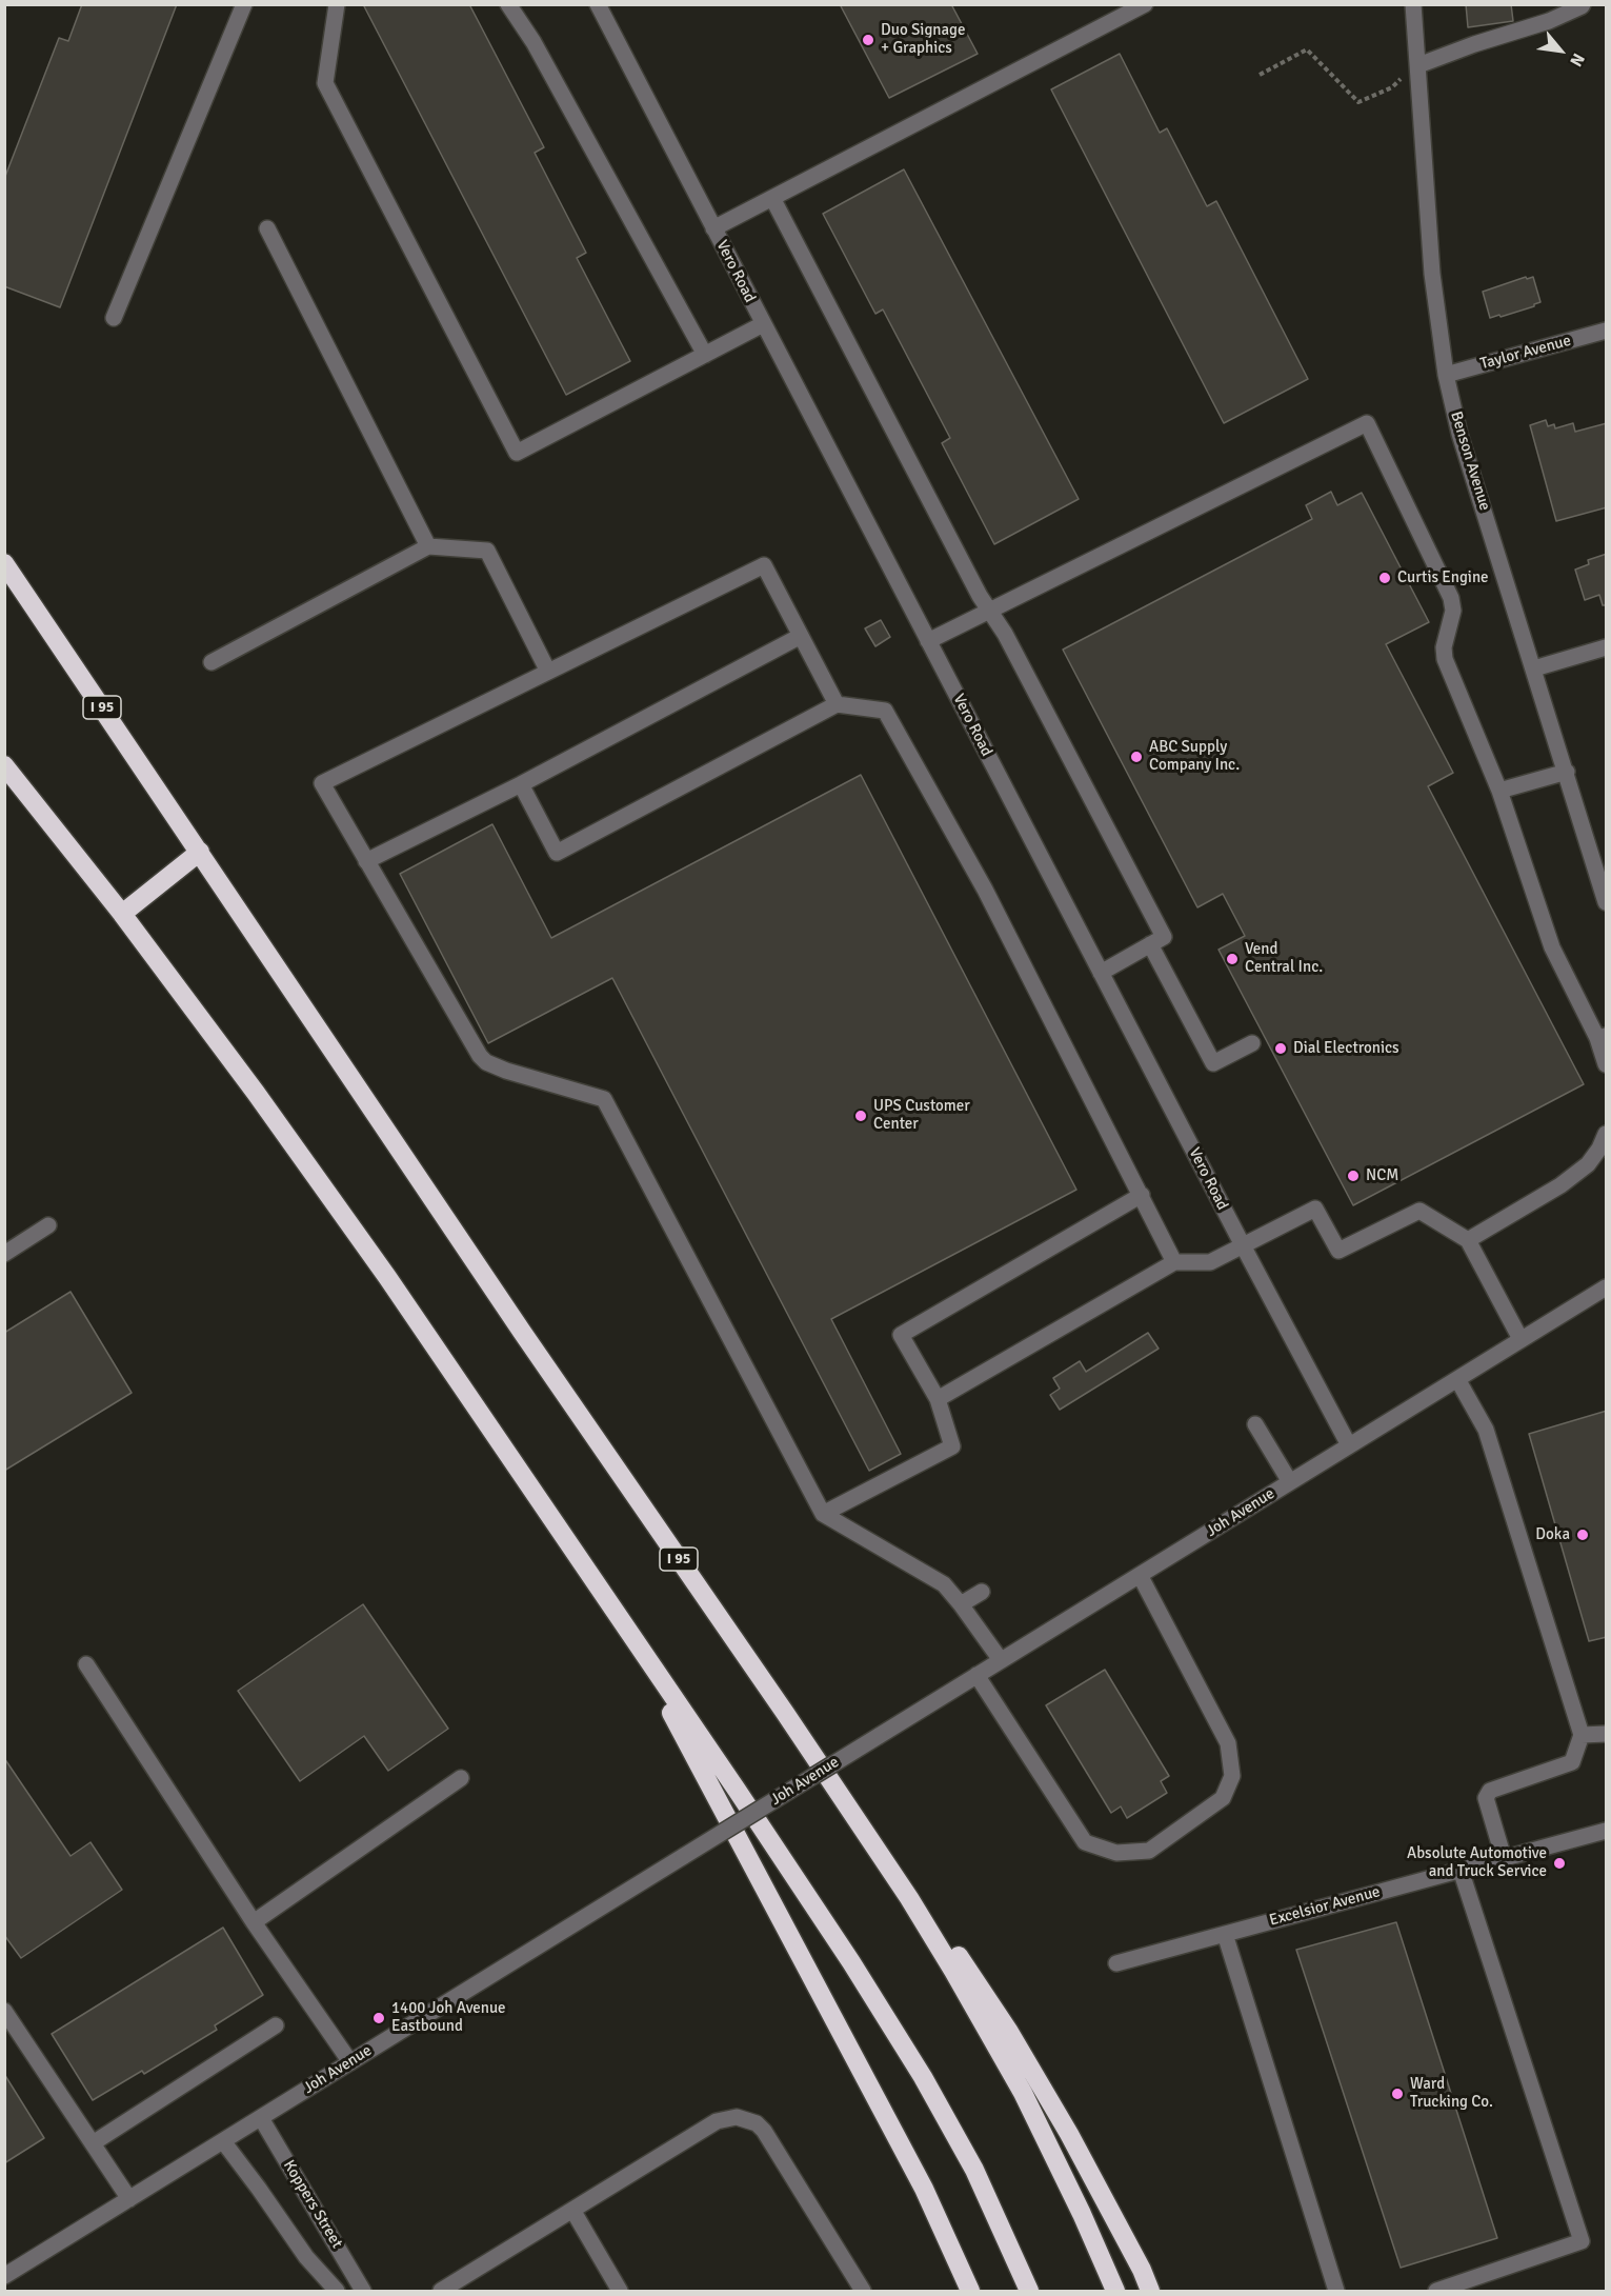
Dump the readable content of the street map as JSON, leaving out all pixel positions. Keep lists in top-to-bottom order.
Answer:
{
  "streets": {
    "highway": ["I 95"],
    "street": [
      "Vero Road",
      "Taylor Avenue",
      "Benson Avenue",
      "Joh Avenue",
      "Excelsior Avenue",
      "Koppers Street"
    ]
  },
  "crossings": [
    ["Vero Road", "Joh Avenue"],
    ["Taylor Avenue", "Benson Avenue"],
    ["Joh Avenue", "Koppers Street"]
  ],
  "places": [
    "Duo Signage + Graphics",
    "Curtis Engine",
    "ABC Supply Company Inc.",
    "Vend Central Inc.",
    "Dial Electronics",
    "UPS Customer Center",
    "NCM",
    "Doka",
    "Absolute Automotive and Truck Service",
    "1400 Joh Avenue Eastbound",
    "Ward Trucking Co."
  ],
  "north": "bottom right"
}
